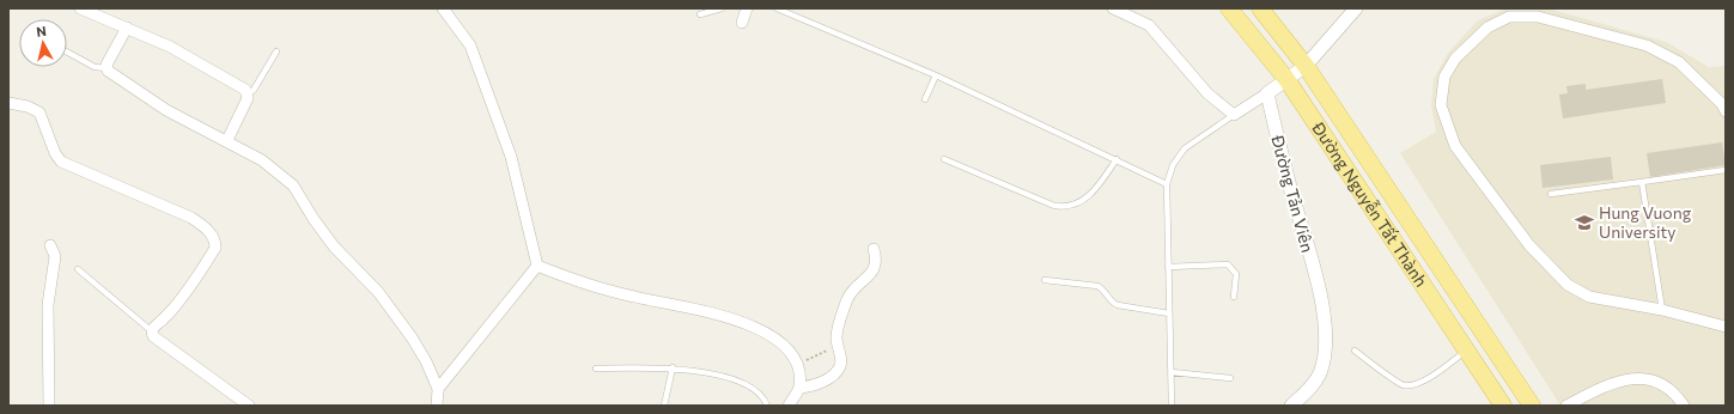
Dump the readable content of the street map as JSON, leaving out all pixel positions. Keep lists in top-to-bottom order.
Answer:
{
  "streets": {
    "main road": ["Đường Nguyễn Tất Thành"],
    "street": ["Đường Tản Viên"]
  },
  "places": {
    "school or university": ["Hung Vuong University"]
  },
  "north": "top"
}
